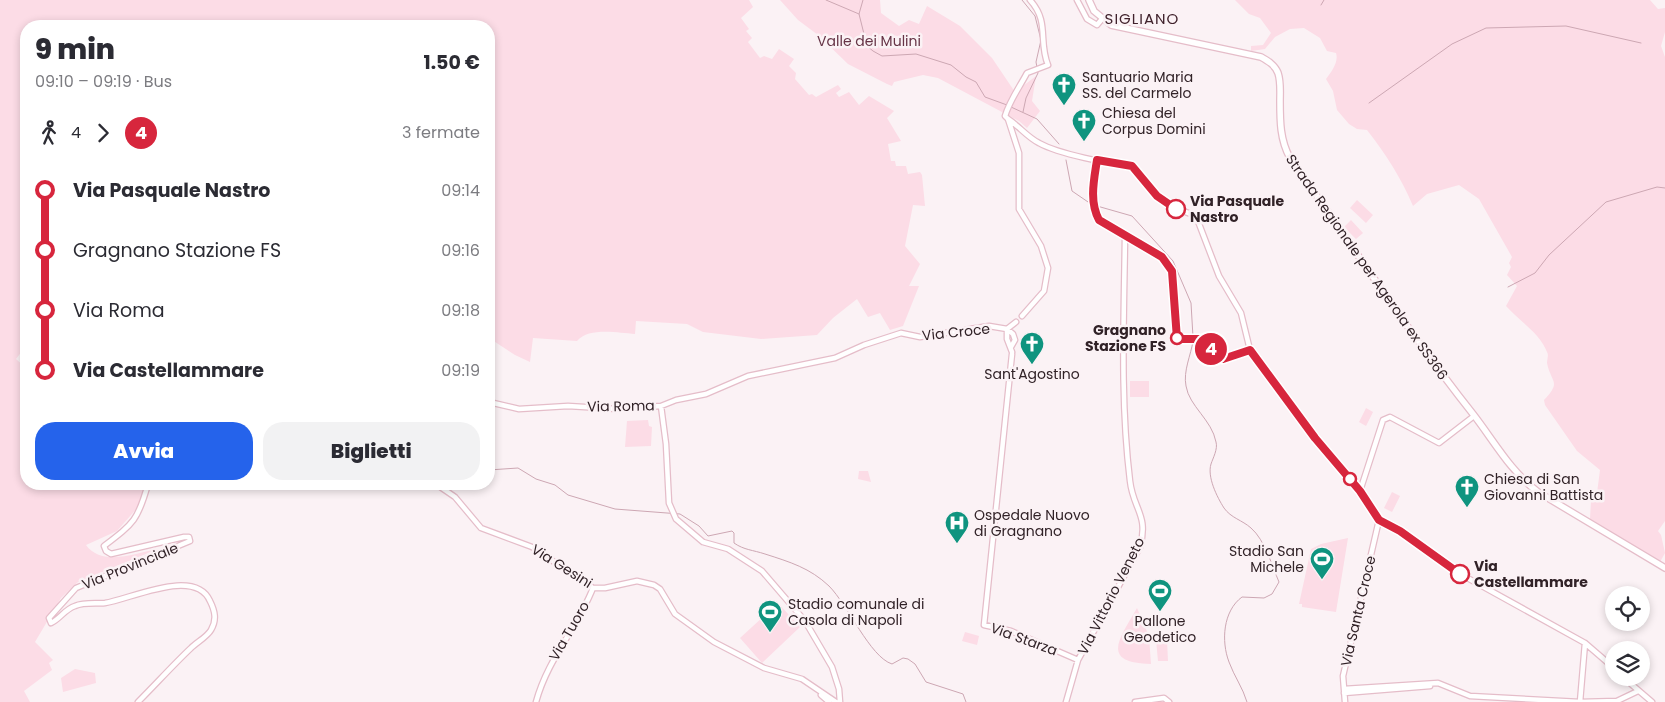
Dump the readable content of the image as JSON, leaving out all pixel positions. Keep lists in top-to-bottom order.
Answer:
{
  "streets": {
    "main road": ["Strada Regionale per Agerola ex SS366"],
    "street": [
      "Via Croce",
      "Via Roma",
      "Via Provinciale",
      "Via Gesini",
      "Via Vittorio Veneto",
      "Via Santa Croce",
      "Via Tuoro",
      "Via Starza"
    ]
  },
  "crossings": [
    ["Via Croce", "Via Roma"],
    ["Via Croce", "Via Starza"],
    ["Via Gesini", "Via Tuoro"],
    ["Via Vittorio Veneto", "Via Starza"]
  ],
  "districts": ["SIGLIANO"],
  "parks": ["Valle dei Mulini"],
  "places": {
    "church": [
      "Santuario Maria SS. del Carmelo",
      "Chiesa del Corpus Domini",
      "Sant'Agostino",
      "Chiesa di San Giovanni Battista"
    ],
    "other": ["Via Pasquale Nastro", "Gragnano Stazione FS", "Via Castellammare"],
    "hospital": ["Ospedale Nuovo di Gragnano"],
    "sports": ["Stadio San Michele", "Pallone Geodetico", "Stadio comunale di Casola di Napoli"]
  },
  "lines": ["bus line 4"],
  "page": {
    "on_map": "4",
    "heading": ["9 min", "09:10 – 09:19 · Bus", "1.50 €"],
    "legs": ["4", "4", "3 fermate"],
    "list": [
      {
        "name": "Via Pasquale Nastro",
        "value": "09:14"
      },
      {
        "name": "Gragnano Stazione FS",
        "value": "09:16"
      },
      {
        "name": "Via Roma",
        "value": "09:18"
      },
      {
        "name": "Via Castellammare",
        "value": "09:19"
      }
    ],
    "buttons": ["Avvia", "Biglietti"]
  }
}
